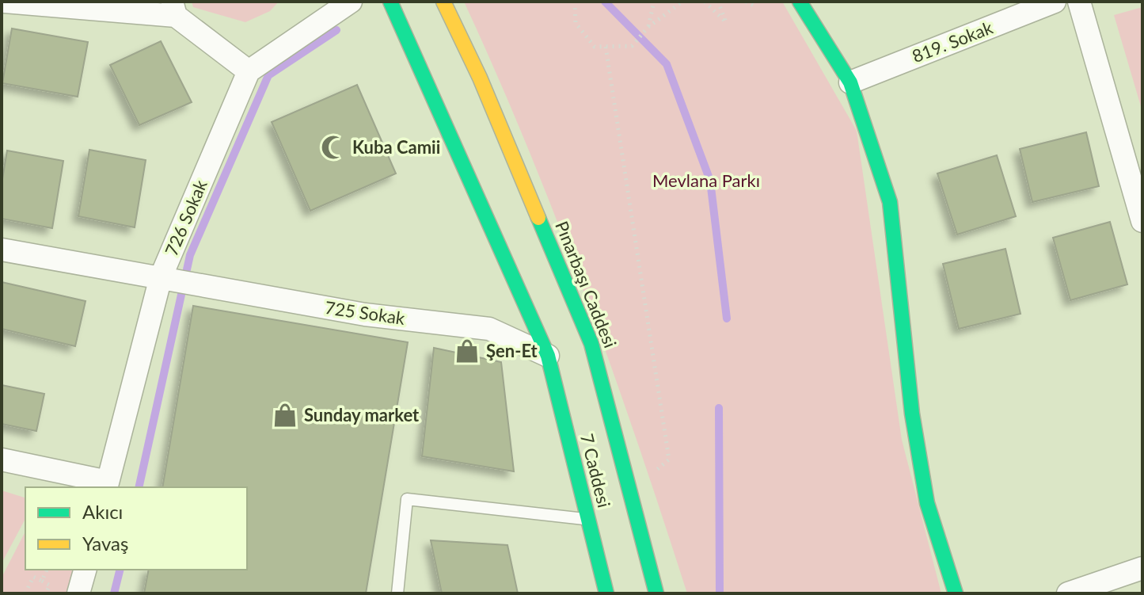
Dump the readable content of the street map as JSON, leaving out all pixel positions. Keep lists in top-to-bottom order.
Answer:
{
  "streets": {
    "street": [
      "819. Sokak",
      "726 Sokak",
      "Pınarbaşı Caddesi",
      "725 Sokak",
      "7 Caddesi"
    ]
  },
  "crossings": [
    ["726 Sokak", "725 Sokak"],
    ["725 Sokak", "7 Caddesi"]
  ],
  "parks": ["Mevlana Parkı"],
  "places": {
    "mosque": ["Kuba Camii"],
    "shop": ["Şen-Et", "Sunday market"]
  },
  "legend": ["Akıcı", "Yavaş"]
}
